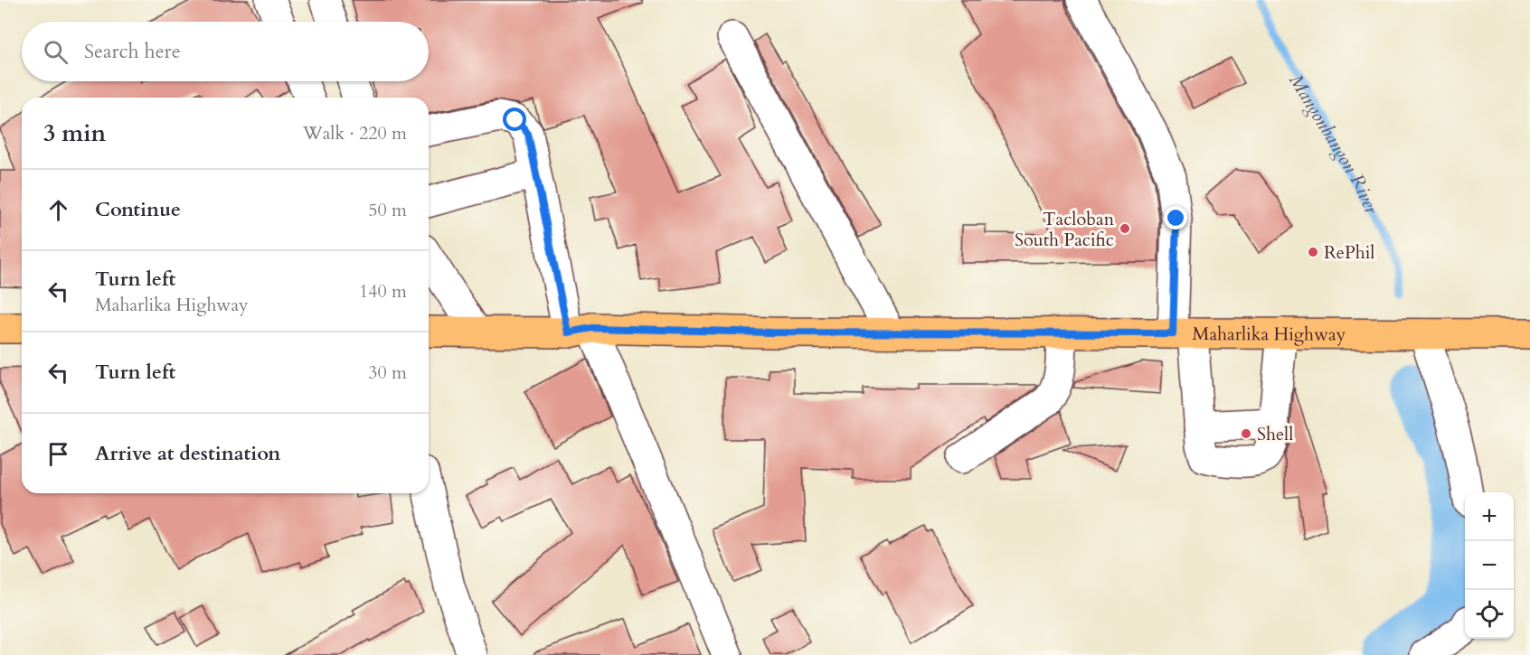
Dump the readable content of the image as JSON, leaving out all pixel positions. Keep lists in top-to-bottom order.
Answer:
{
  "streets": {
    "main road": ["Maharlika Highway"]
  },
  "water": ["Mangonbangon River"],
  "places": ["Tacloban South Pacific", "RePhil", "Shell"],
  "page": {
    "search": "Search here",
    "heading": ["3 min", "Walk · 220 m"],
    "list": [
      ["Continue", "50 m"],
      ["Turn left", "Maharlika Highway", "140 m"],
      ["Turn left", "30 m"],
      "Arrive at destination"
    ],
    "map_buttons": ["+", "−"]
  }
}
